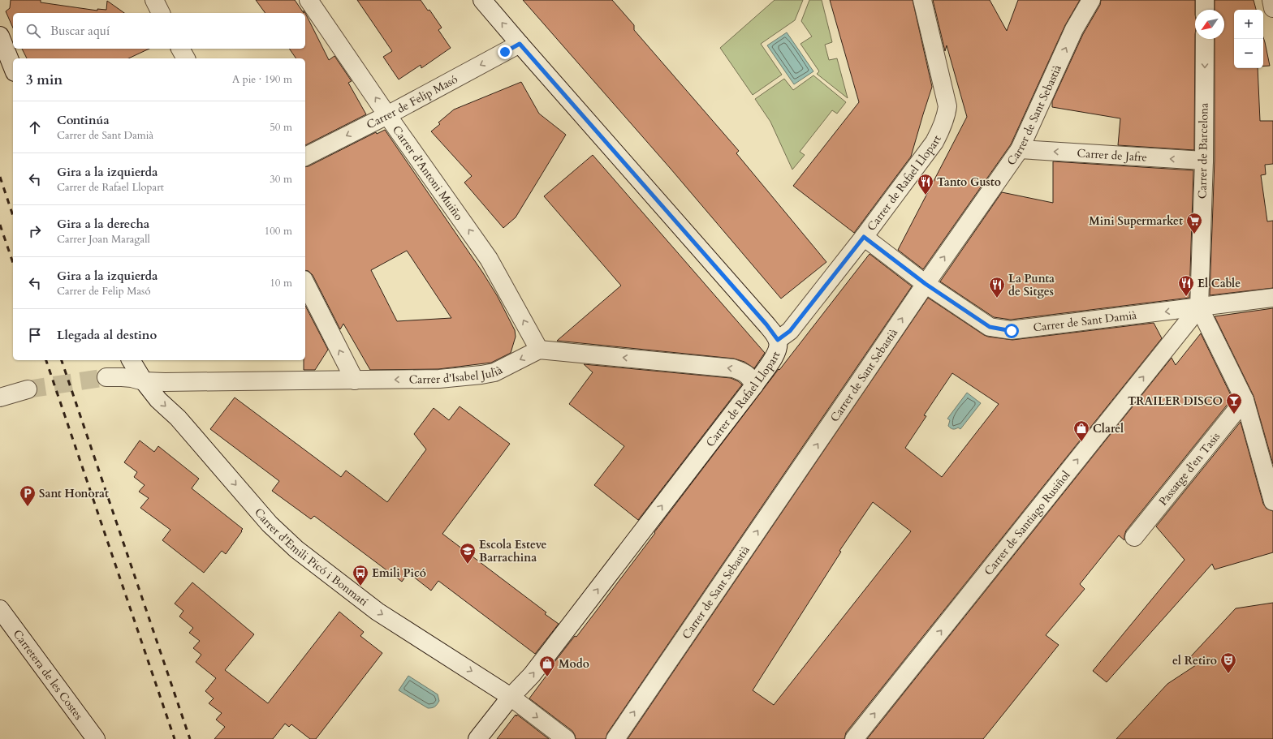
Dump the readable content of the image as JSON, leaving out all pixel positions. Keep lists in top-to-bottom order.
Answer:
{
  "streets": {
    "street": [
      "Carrer de Felip Masó",
      "Carrer de Sant Sebastià",
      "Carrer de Barcelona",
      "Carrer de Jafre",
      "Carrer d'Antoni Muiño",
      "Carrer de Rafael Llopart",
      "Carrer de Sant Damià",
      "Carrer d'Isabel Julià",
      "Passatge d'en Tasis",
      "Carrer de Santiago Rusiñol",
      "Carrer d'Emili Picó i Bonmatí",
      "Carretera de les Costes"
    ]
  },
  "crossings": [
    ["Carrer de Felip Masó", "Carrer d'Antoni Muiño"],
    ["Carrer de Sant Sebastià", "Carrer de Jafre"],
    ["Carrer de Sant Sebastià", "Carrer de Sant Damià"],
    ["Carrer de Barcelona", "Carrer de Jafre"],
    ["Carrer de Barcelona", "Carrer de Sant Damià"],
    ["Carrer de Barcelona", "Carrer de Santiago Rusiñol"],
    ["Carrer d'Antoni Muiño", "Carrer d'Isabel Julià"],
    ["Carrer de Rafael Llopart", "Carrer de Sant Damià"],
    ["Carrer de Rafael Llopart", "Carrer d'Emili Picó i Bonmatí"],
    ["Carrer de Sant Damià", "Carrer de Santiago Rusiñol"],
    ["Carrer d'Isabel Julià", "Carrer d'Emili Picó i Bonmatí"]
  ],
  "one_way": [
    "Carrer de Felip Masó",
    "Carrer de Sant Sebastià",
    "Carrer de Barcelona",
    "Carrer de Jafre",
    "Carrer de Rafael Llopart",
    "Carrer de Sant Damià",
    "Carrer d'Isabel Julià",
    "Carrer de Santiago Rusiñol",
    "Carrer d'Emili Picó i Bonmatí"
  ],
  "places": {
    "restaurant": ["Tanto Gusto", "El Cable", "La Punta de Sitges"],
    "supermarket": ["Mini Supermarket"],
    "bar": ["TRAILER DISCO"],
    "shop": ["Clarel", "Modo"],
    "parking": ["Sant Honorat"],
    "school or university": ["Escola Esteve Barrachina"],
    "bus stop": ["Emili Picó"],
    "theatre": ["el Retiro"]
  },
  "north": "bottom left",
  "page": {
    "map_buttons": ["+", "−"],
    "search": "Buscar aquí",
    "heading": ["3 min", "A pie · 190 m"],
    "list": [
      ["Continúa", "Carrer de Sant Damià", "50 m"],
      ["Gira a la izquierda", "Carrer de Rafael Llopart", "30 m"],
      ["Gira a la derecha", "Carrer Joan Maragall", "100 m"],
      ["Gira a la izquierda", "Carrer de Felip Masó", "10 m"],
      "Llegada al destino"
    ]
  }
}
